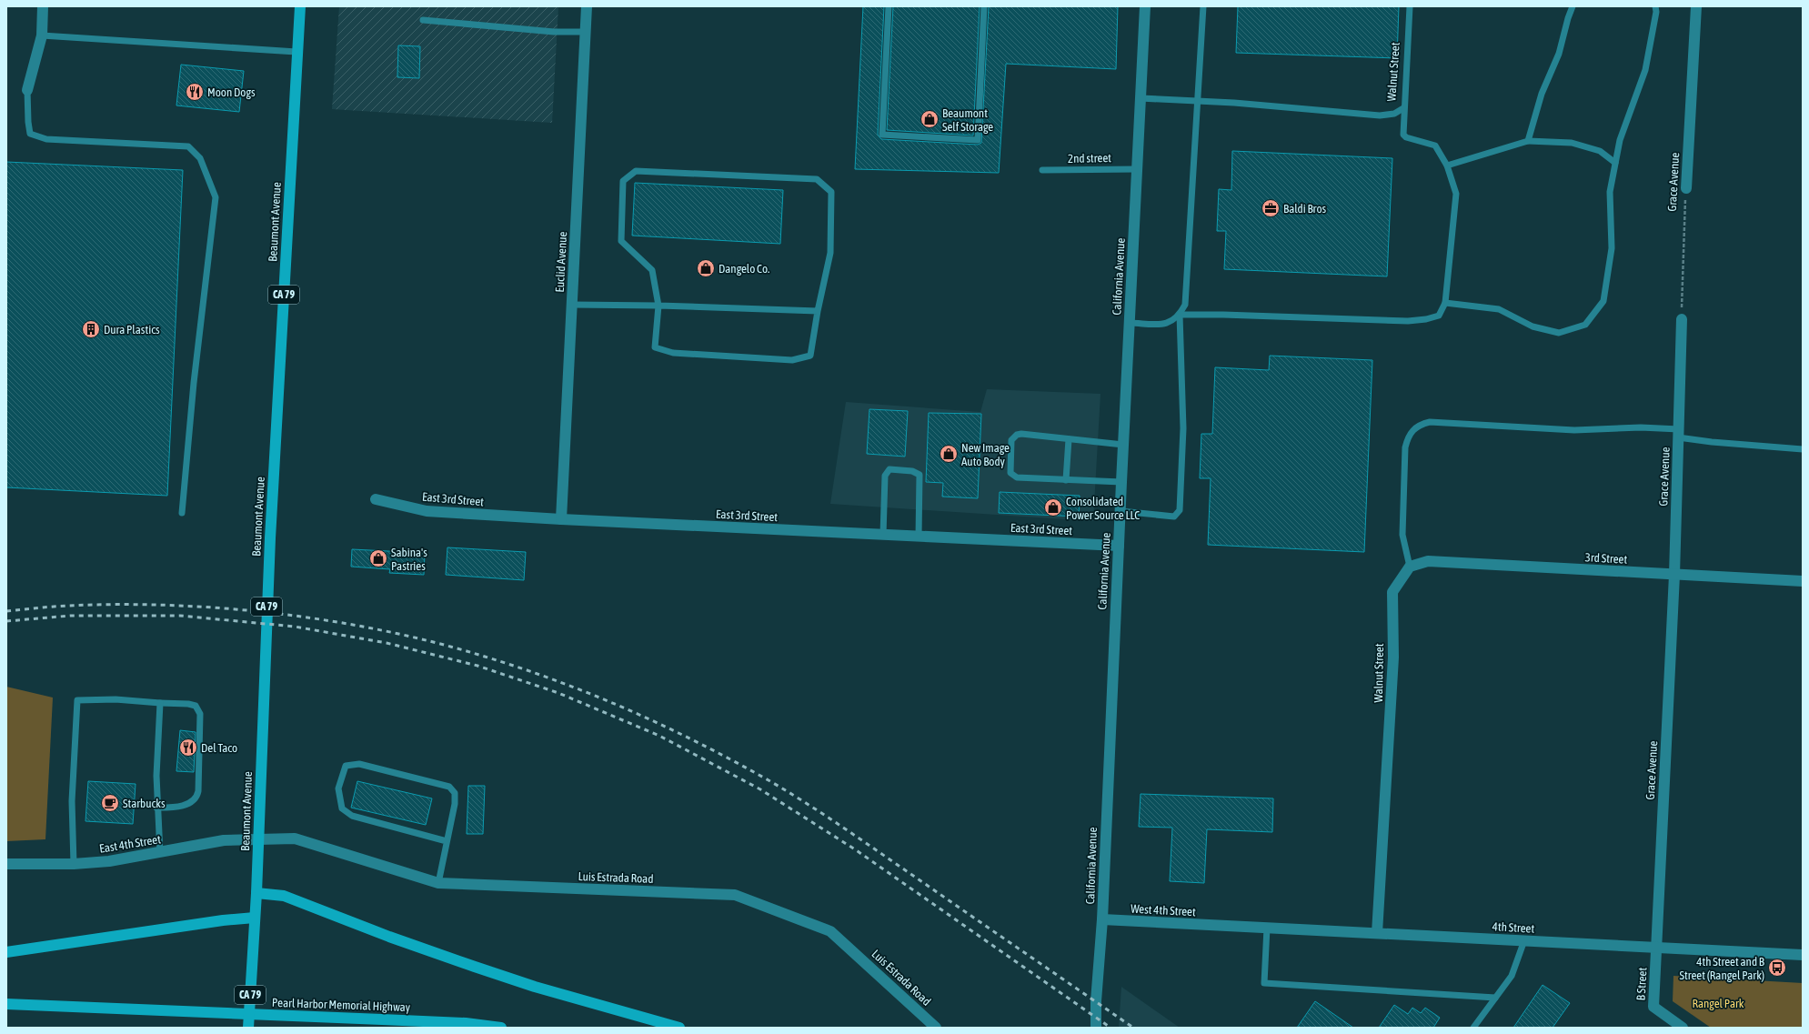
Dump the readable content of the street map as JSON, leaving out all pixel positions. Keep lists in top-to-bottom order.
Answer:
{
  "streets": {
    "highway": ["Beaumont Avenue", "CA 79", "Pearl Harbor Memorial Highway"],
    "street": [
      "Walnut Street",
      "Grace Avenue",
      "Euclid Avenue",
      "California Avenue",
      "East 3rd Street",
      "3rd Street",
      "East 4th Street",
      "Luis Estrada Road",
      "West 4th Street",
      "4th Street",
      "B Street"
    ],
    "lane": ["2nd street"]
  },
  "crossings": [
    ["Walnut Street", "3rd Street"],
    ["Walnut Street", "4th Street"],
    ["2nd street", "California Avenue"],
    ["Grace Avenue", "3rd Street"],
    ["Grace Avenue", "4th Street"],
    ["Grace Avenue", "B Street"],
    ["Beaumont Avenue", "East 4th Street"],
    ["Beaumont Avenue", "Luis Estrada Road"],
    ["Euclid Avenue", "East 3rd Street"],
    ["California Avenue", "East 3rd Street"],
    ["California Avenue", "West 4th Street"],
    ["East 4th Street", "Luis Estrada Road"],
    ["West 4th Street", "4th Street"],
    ["4th Street", "B Street"]
  ],
  "parks": ["Rangel Park"],
  "places": {
    "restaurant": ["Moon Dogs", "Del Taco"],
    "shop": [
      "Beaumont Self Storage",
      "Dangelo Co.",
      "New Image Auto Body",
      "Consolidated Power Source LLC",
      "Sabina's Pastries"
    ],
    "office": ["Baldi Bros"],
    "building": ["Dura Plastics"],
    "cafe": ["Starbucks"],
    "bus stop": ["4th Street and B Street (Rangel Park)"]
  }
}
